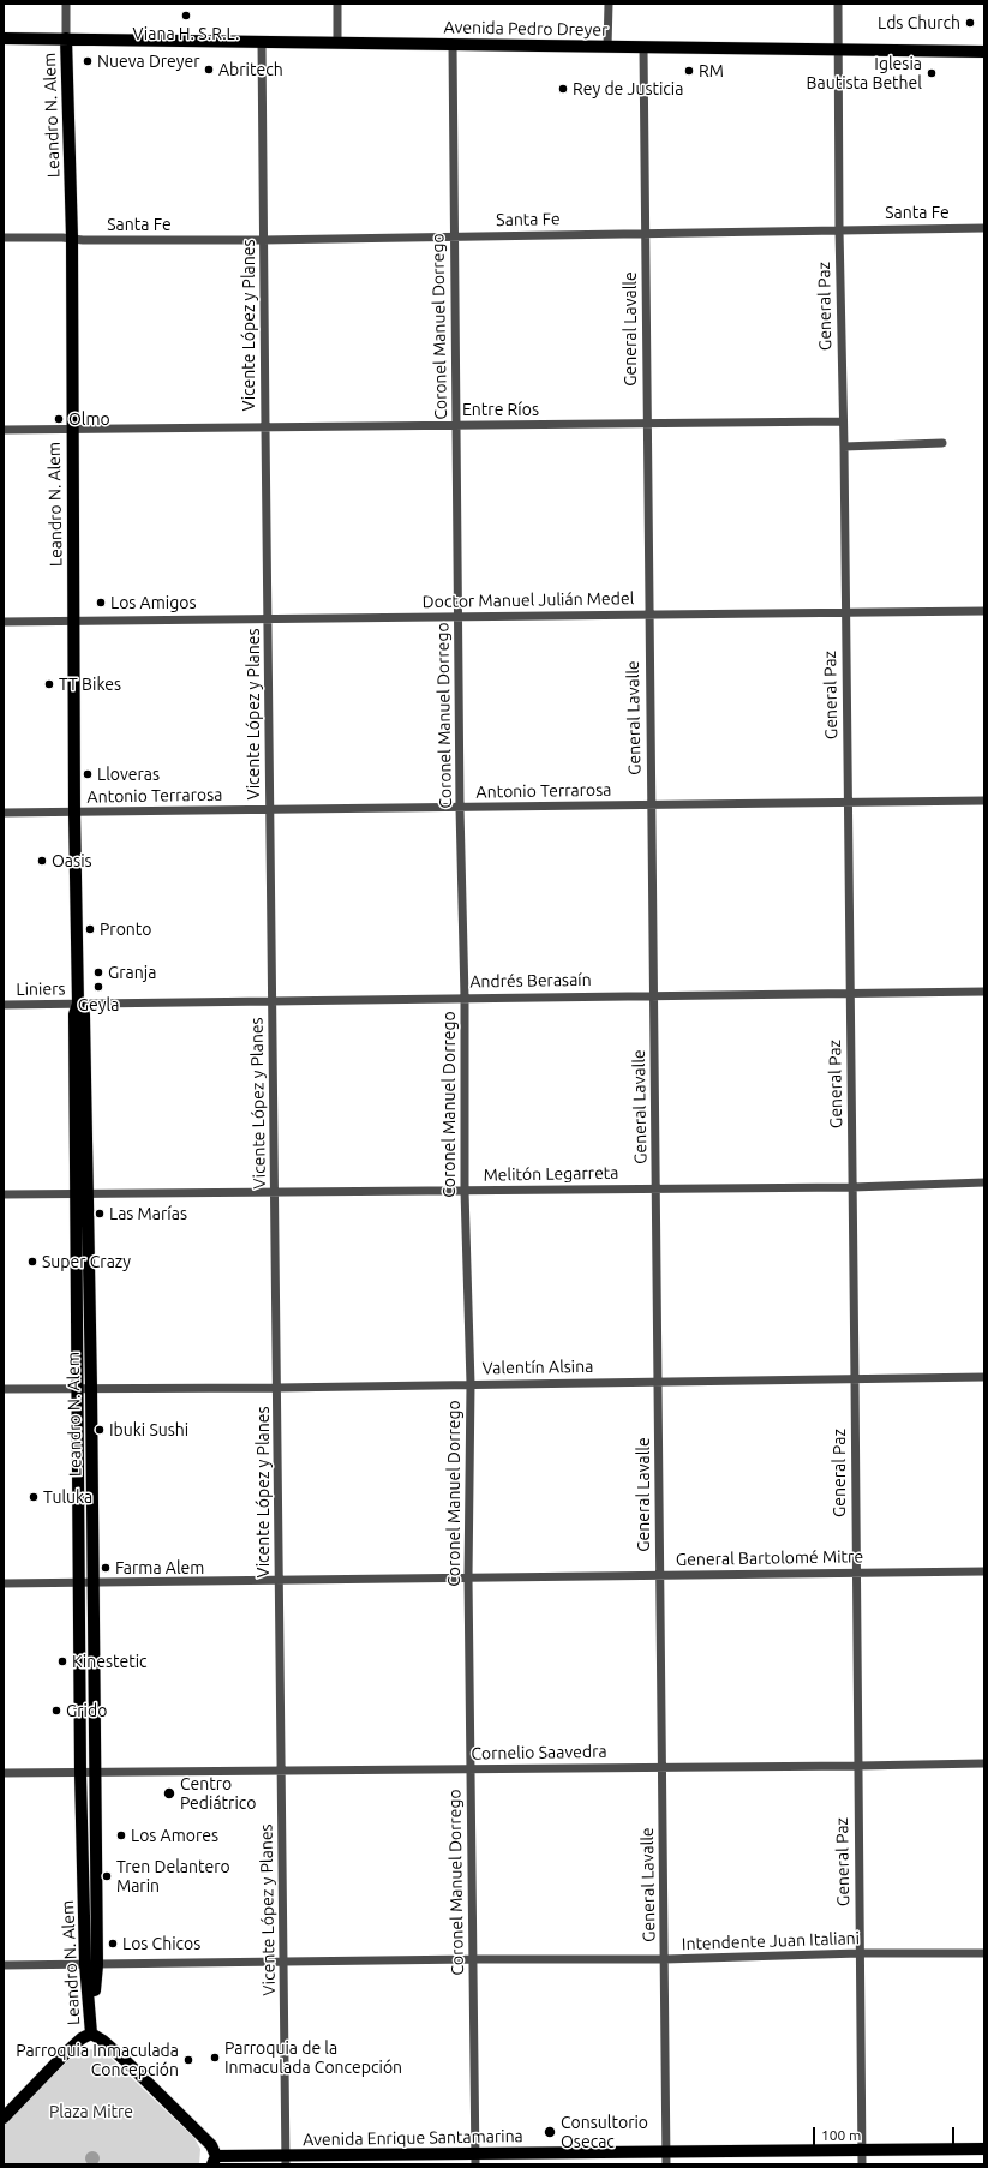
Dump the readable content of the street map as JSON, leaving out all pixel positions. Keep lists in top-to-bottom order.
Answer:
{
  "streets": {
    "main road": ["Avenida Pedro Dreyer", "Leandro N. Alem", "Avenida Enrique Santamarina"],
    "street": [
      "Santa Fe",
      "General Paz",
      "Vicente López y Planes",
      "Coronel Manuel Dorrego",
      "General Lavalle",
      "Entre Ríos",
      "Doctor Manuel Julián Medel",
      "Antonio Terrarosa",
      "Andrés Berasaín",
      "Liniers",
      "Melitón Legarreta",
      "Valentín Alsina",
      "General Bartolomé Mitre",
      "Cornelio Saavedra",
      "Intendente Juan Italiani"
    ]
  },
  "crossings": [
    ["Avenida Pedro Dreyer", "Leandro N. Alem"],
    ["Avenida Pedro Dreyer", "General Paz"],
    ["Avenida Pedro Dreyer", "Vicente López y Planes"],
    ["Avenida Pedro Dreyer", "Coronel Manuel Dorrego"],
    ["Avenida Pedro Dreyer", "General Lavalle"],
    ["Leandro N. Alem", "Santa Fe"],
    ["Leandro N. Alem", "Entre Ríos"],
    ["Leandro N. Alem", "Doctor Manuel Julián Medel"],
    ["Leandro N. Alem", "Antonio Terrarosa"],
    ["Leandro N. Alem", "Andrés Berasaín"],
    ["Leandro N. Alem", "Liniers"],
    ["Leandro N. Alem", "Melitón Legarreta"],
    ["Leandro N. Alem", "Valentín Alsina"],
    ["Leandro N. Alem", "General Bartolomé Mitre"],
    ["Leandro N. Alem", "Cornelio Saavedra"],
    ["Leandro N. Alem", "Intendente Juan Italiani"],
    ["Santa Fe", "General Paz"],
    ["Santa Fe", "Vicente López y Planes"],
    ["Santa Fe", "Coronel Manuel Dorrego"],
    ["Santa Fe", "General Lavalle"],
    ["General Paz", "Entre Ríos"],
    ["General Paz", "Doctor Manuel Julián Medel"],
    ["General Paz", "Antonio Terrarosa"],
    ["General Paz", "Andrés Berasaín"],
    ["General Paz", "Melitón Legarreta"],
    ["General Paz", "Valentín Alsina"],
    ["General Paz", "General Bartolomé Mitre"],
    ["General Paz", "Cornelio Saavedra"],
    ["General Paz", "Intendente Juan Italiani"],
    ["General Paz", "Avenida Enrique Santamarina"],
    ["Vicente López y Planes", "Entre Ríos"],
    ["Vicente López y Planes", "Doctor Manuel Julián Medel"],
    ["Vicente López y Planes", "Antonio Terrarosa"],
    ["Vicente López y Planes", "Andrés Berasaín"],
    ["Vicente López y Planes", "Melitón Legarreta"],
    ["Vicente López y Planes", "Valentín Alsina"],
    ["Vicente López y Planes", "General Bartolomé Mitre"],
    ["Vicente López y Planes", "Cornelio Saavedra"],
    ["Vicente López y Planes", "Intendente Juan Italiani"],
    ["Vicente López y Planes", "Avenida Enrique Santamarina"],
    ["Coronel Manuel Dorrego", "Entre Ríos"],
    ["Coronel Manuel Dorrego", "Doctor Manuel Julián Medel"],
    ["Coronel Manuel Dorrego", "Antonio Terrarosa"],
    ["Coronel Manuel Dorrego", "Andrés Berasaín"],
    ["Coronel Manuel Dorrego", "Melitón Legarreta"],
    ["Coronel Manuel Dorrego", "Valentín Alsina"],
    ["Coronel Manuel Dorrego", "General Bartolomé Mitre"],
    ["Coronel Manuel Dorrego", "Cornelio Saavedra"],
    ["Coronel Manuel Dorrego", "Intendente Juan Italiani"],
    ["Coronel Manuel Dorrego", "Avenida Enrique Santamarina"],
    ["General Lavalle", "Entre Ríos"],
    ["General Lavalle", "Doctor Manuel Julián Medel"],
    ["General Lavalle", "Antonio Terrarosa"],
    ["General Lavalle", "Andrés Berasaín"],
    ["General Lavalle", "Melitón Legarreta"],
    ["General Lavalle", "Valentín Alsina"],
    ["General Lavalle", "General Bartolomé Mitre"],
    ["General Lavalle", "Cornelio Saavedra"],
    ["General Lavalle", "Intendente Juan Italiani"],
    ["General Lavalle", "Avenida Enrique Santamarina"],
    ["Andrés Berasaín", "Liniers"]
  ],
  "parks": ["Plaza Mitre"],
  "places": [
    "Viana H. S.R.L.",
    "Lds Church",
    "Nueva Dreyer",
    "Abritech",
    "RM",
    "Iglesia Bautista Bethel",
    "Rey de Justicia",
    "Olmo",
    "Los Amigos",
    "TT Bikes",
    "Lloveras",
    "Oasis",
    "Pronto",
    "Granja",
    "Geyla",
    "Las Marías",
    "Super Crazy",
    "Ibuki Sushi",
    "Tuluka",
    "Farma Alem",
    "Kinestetic",
    "Grido",
    "Centro Pediátrico",
    "Los Amores",
    "Tren Delantero Marin",
    "Los Chicos",
    "Parroquia de la Inmaculada Concepción",
    "Parroquia Inmaculada Concepción",
    "Consultorio Osecac"
  ],
  "scale_bar": "100 m"
}
